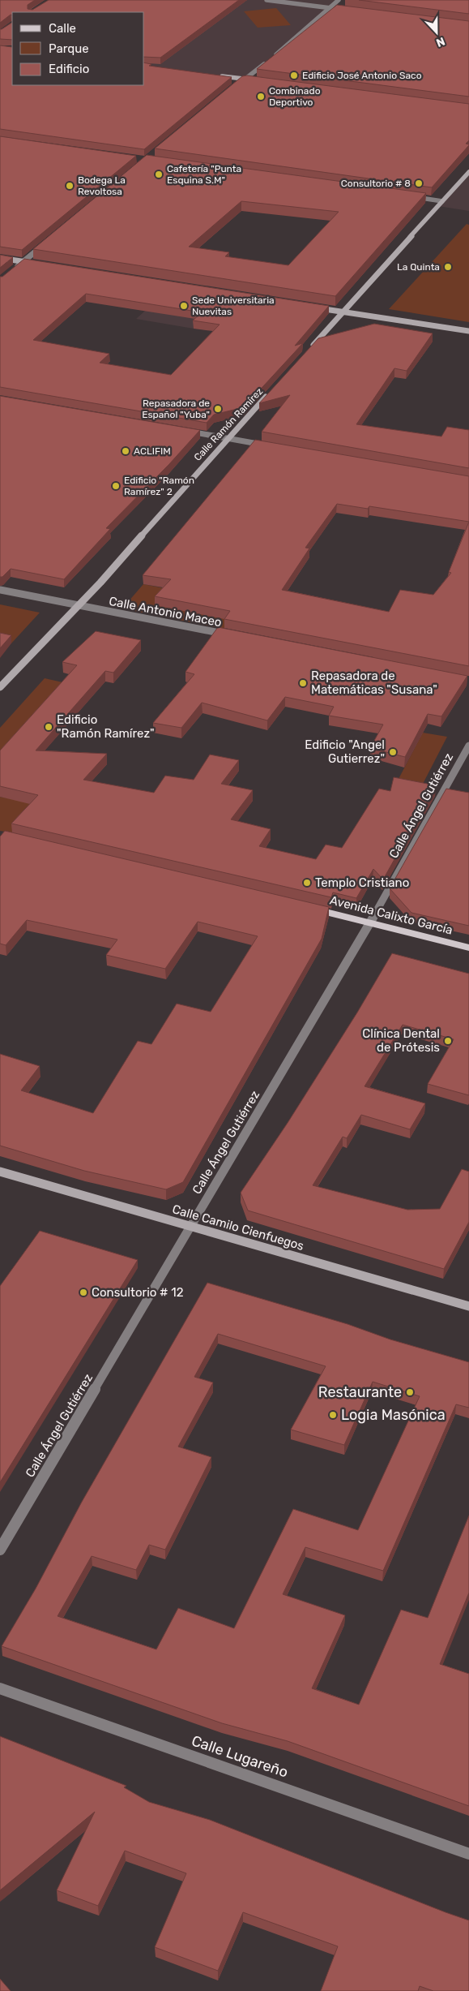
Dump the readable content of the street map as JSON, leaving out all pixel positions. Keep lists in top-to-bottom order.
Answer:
{
  "streets": {
    "main road": ["Avenida Calixto García"],
    "street": [
      "Calle Ramón Ramírez",
      "Calle Antonio Maceo",
      "Calle Ángel Gutiérrez",
      "Calle Camilo Cienfuegos",
      "Calle Lugareño"
    ]
  },
  "crossings": [
    ["Calle Ramón Ramírez", "Calle Antonio Maceo"],
    ["Calle Ángel Gutiérrez", "Avenida Calixto García"],
    ["Calle Ángel Gutiérrez", "Calle Camilo Cienfuegos"]
  ],
  "places": [
    "Edificio José Antonio Saco",
    "Combinado Deportivo",
    "Cafetería \"Punta Esquina S.M\"",
    "Consultorio # 8",
    "Bodega La Revoltosa",
    "La Quinta",
    "Sede Universitaria Nuevitas",
    "Repasadora de Español \"Yuba\"",
    "ACLIFIM",
    "Edificio \"Ramón Ramírez\" 2",
    "Repasadora de Matemáticas \"Susana\"",
    "Edificio \"Ramón Ramírez\"",
    "Edificio \"Angel Gutierrez\"",
    "Templo Cristiano",
    "Clínica Dental de Prótesis",
    "Consultorio # 12",
    "Restaurante",
    "Logia Masónica"
  ],
  "legend": ["Calle", "Parque", "Edificio"],
  "north": "bottom"
}
